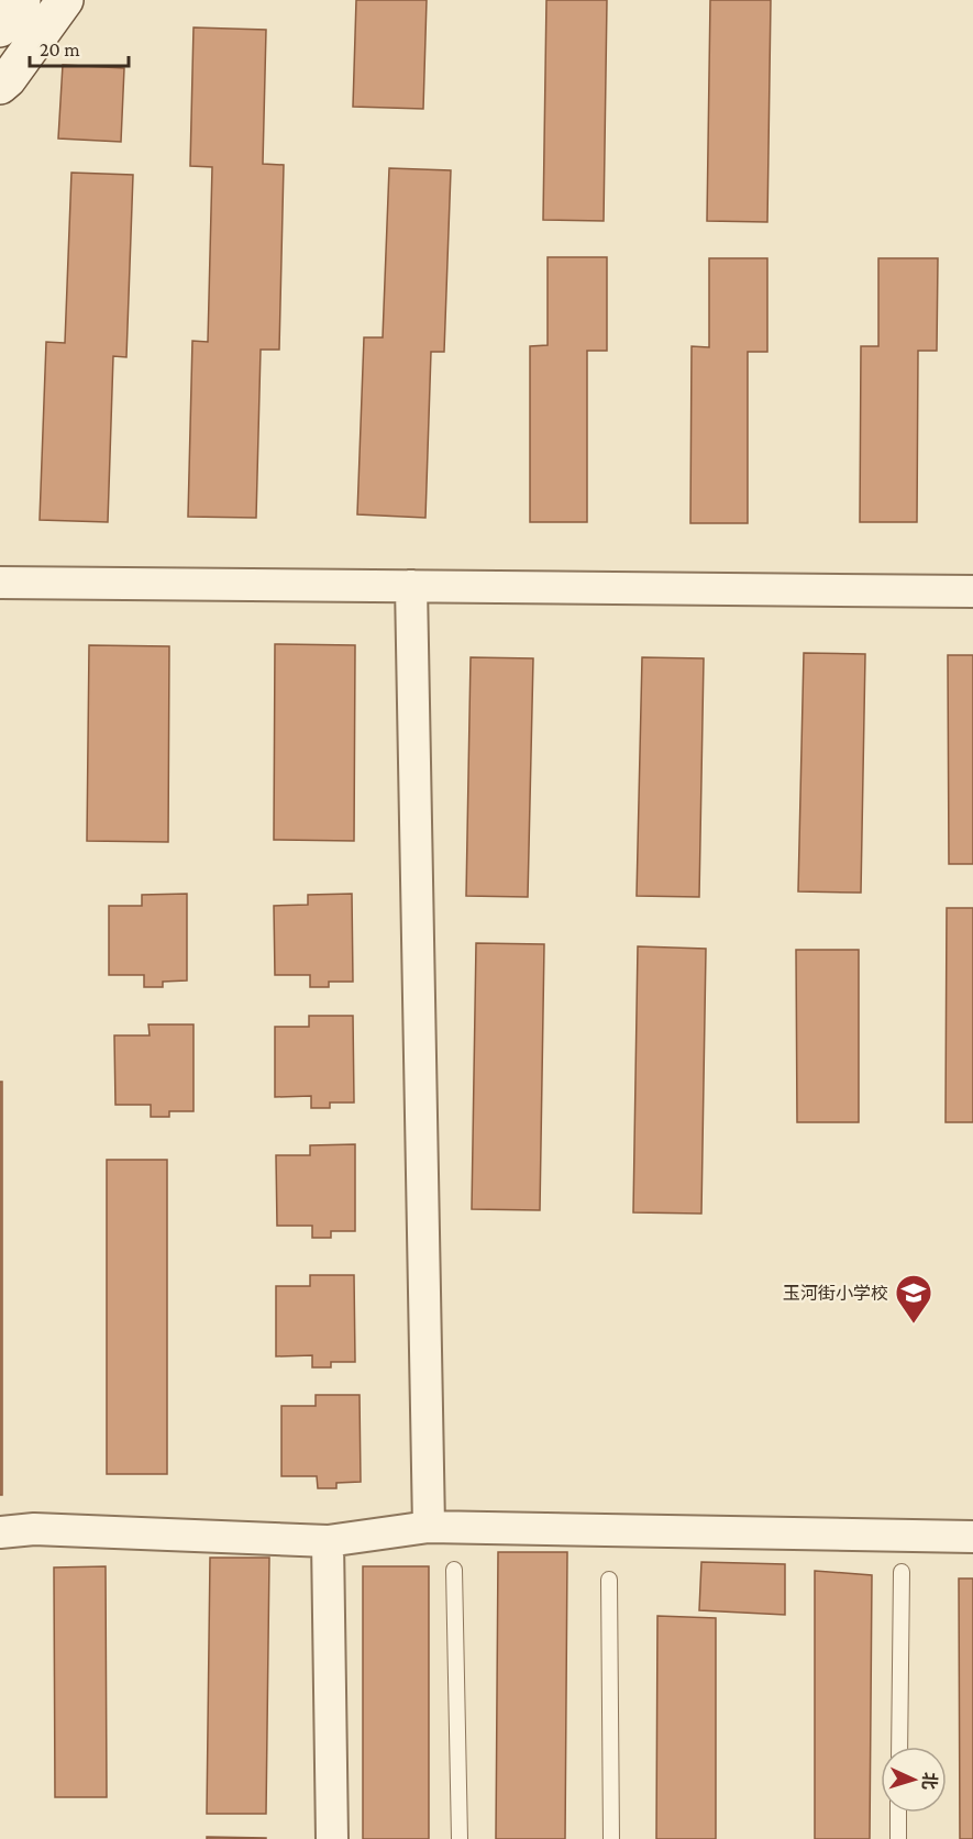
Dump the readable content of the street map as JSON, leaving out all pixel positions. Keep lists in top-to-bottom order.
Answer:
{
  "places": {
    "school or university": ["玉河街小学校"]
  },
  "scale_bar": "20 m",
  "north": "right"
}
